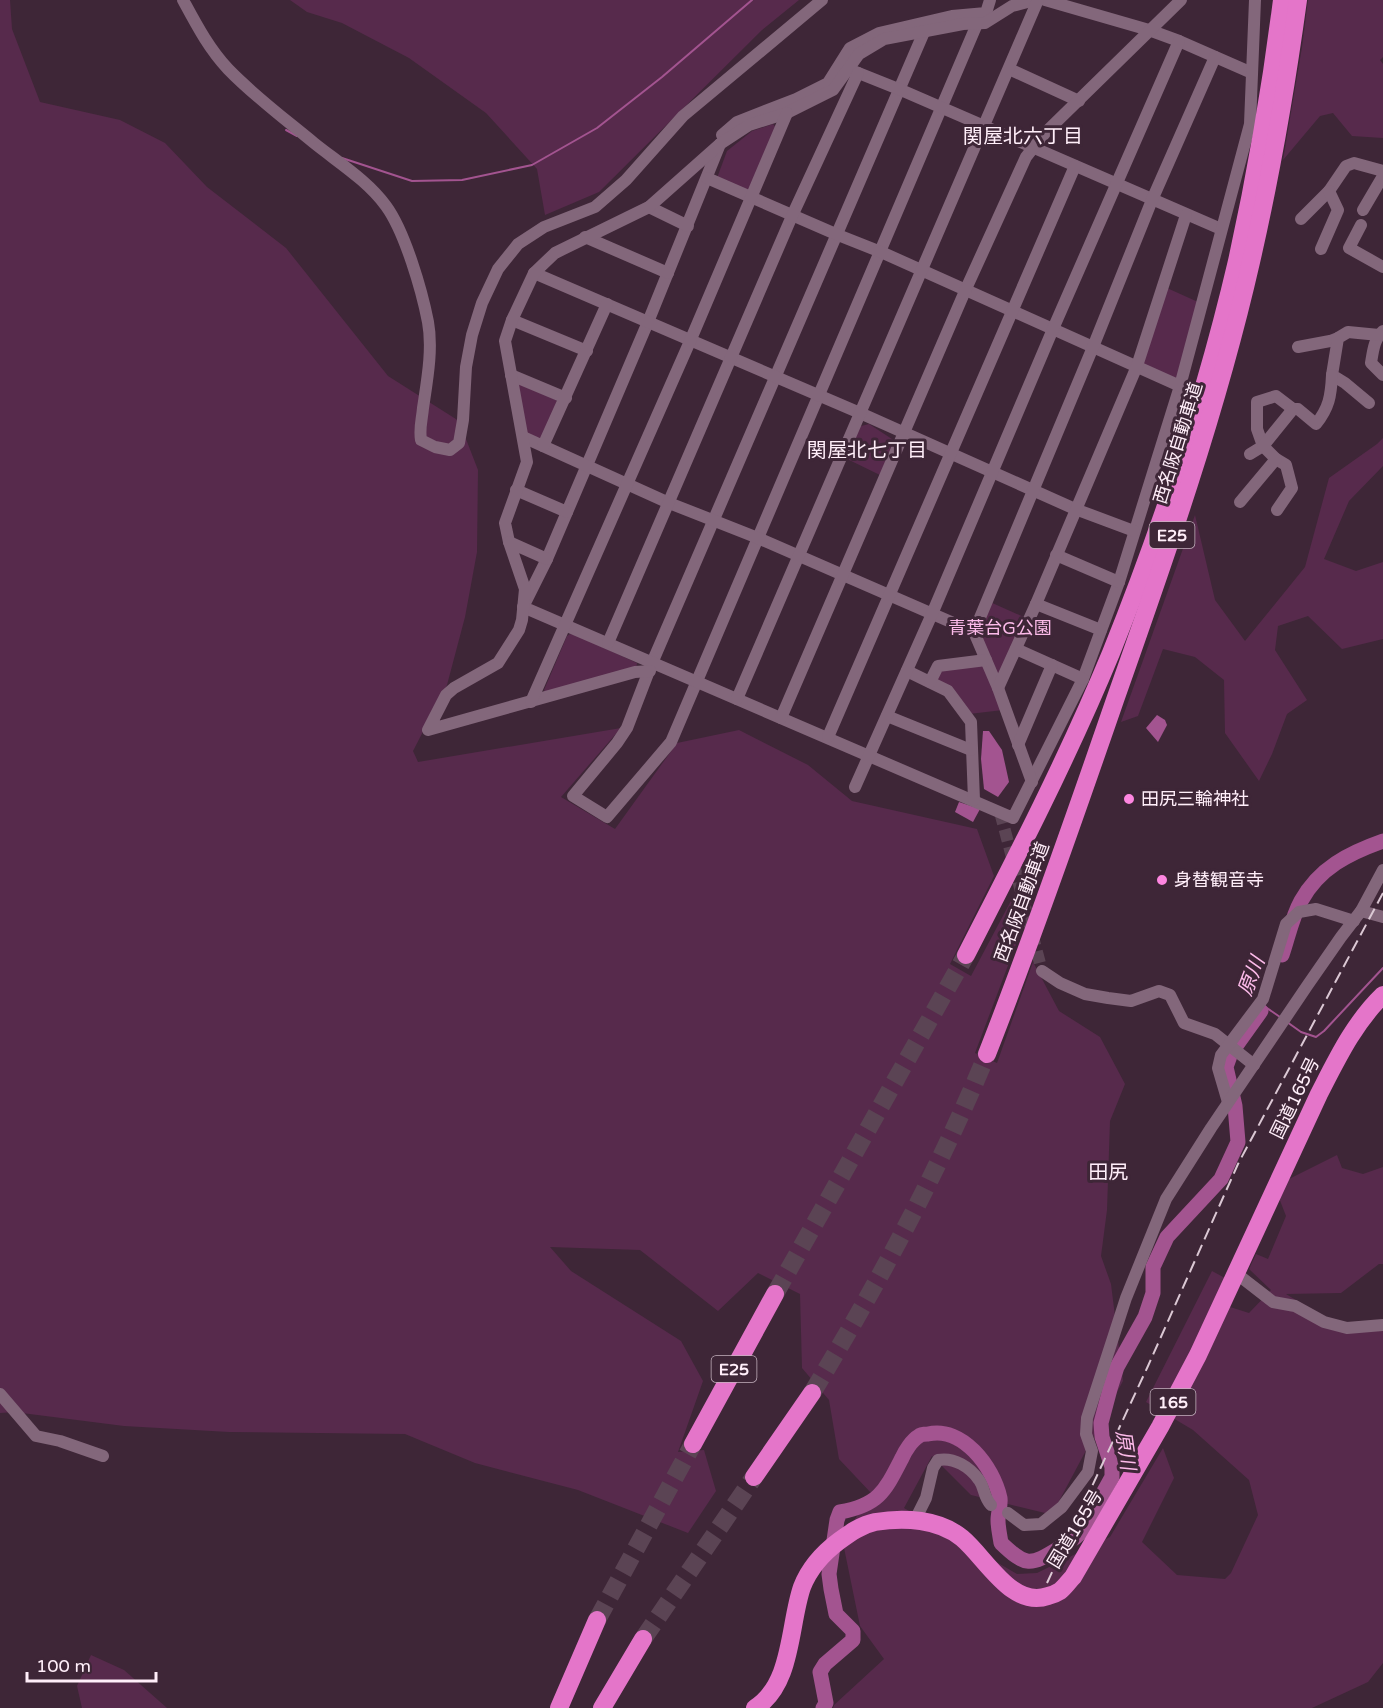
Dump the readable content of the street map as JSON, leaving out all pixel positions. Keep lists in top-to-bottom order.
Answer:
{
  "streets": {
    "highway": [
      "西名阪自動車道",
      "E25",
      "国道165号",
      "165"
    ]
  },
  "districts": ["関屋北六丁目", "関屋北七丁目", "田尻"],
  "water": ["原川"],
  "parks": ["青葉台G公園"],
  "places": ["田尻三輪神社", "身替観音寺"],
  "scale_bar": "100 m"
}
